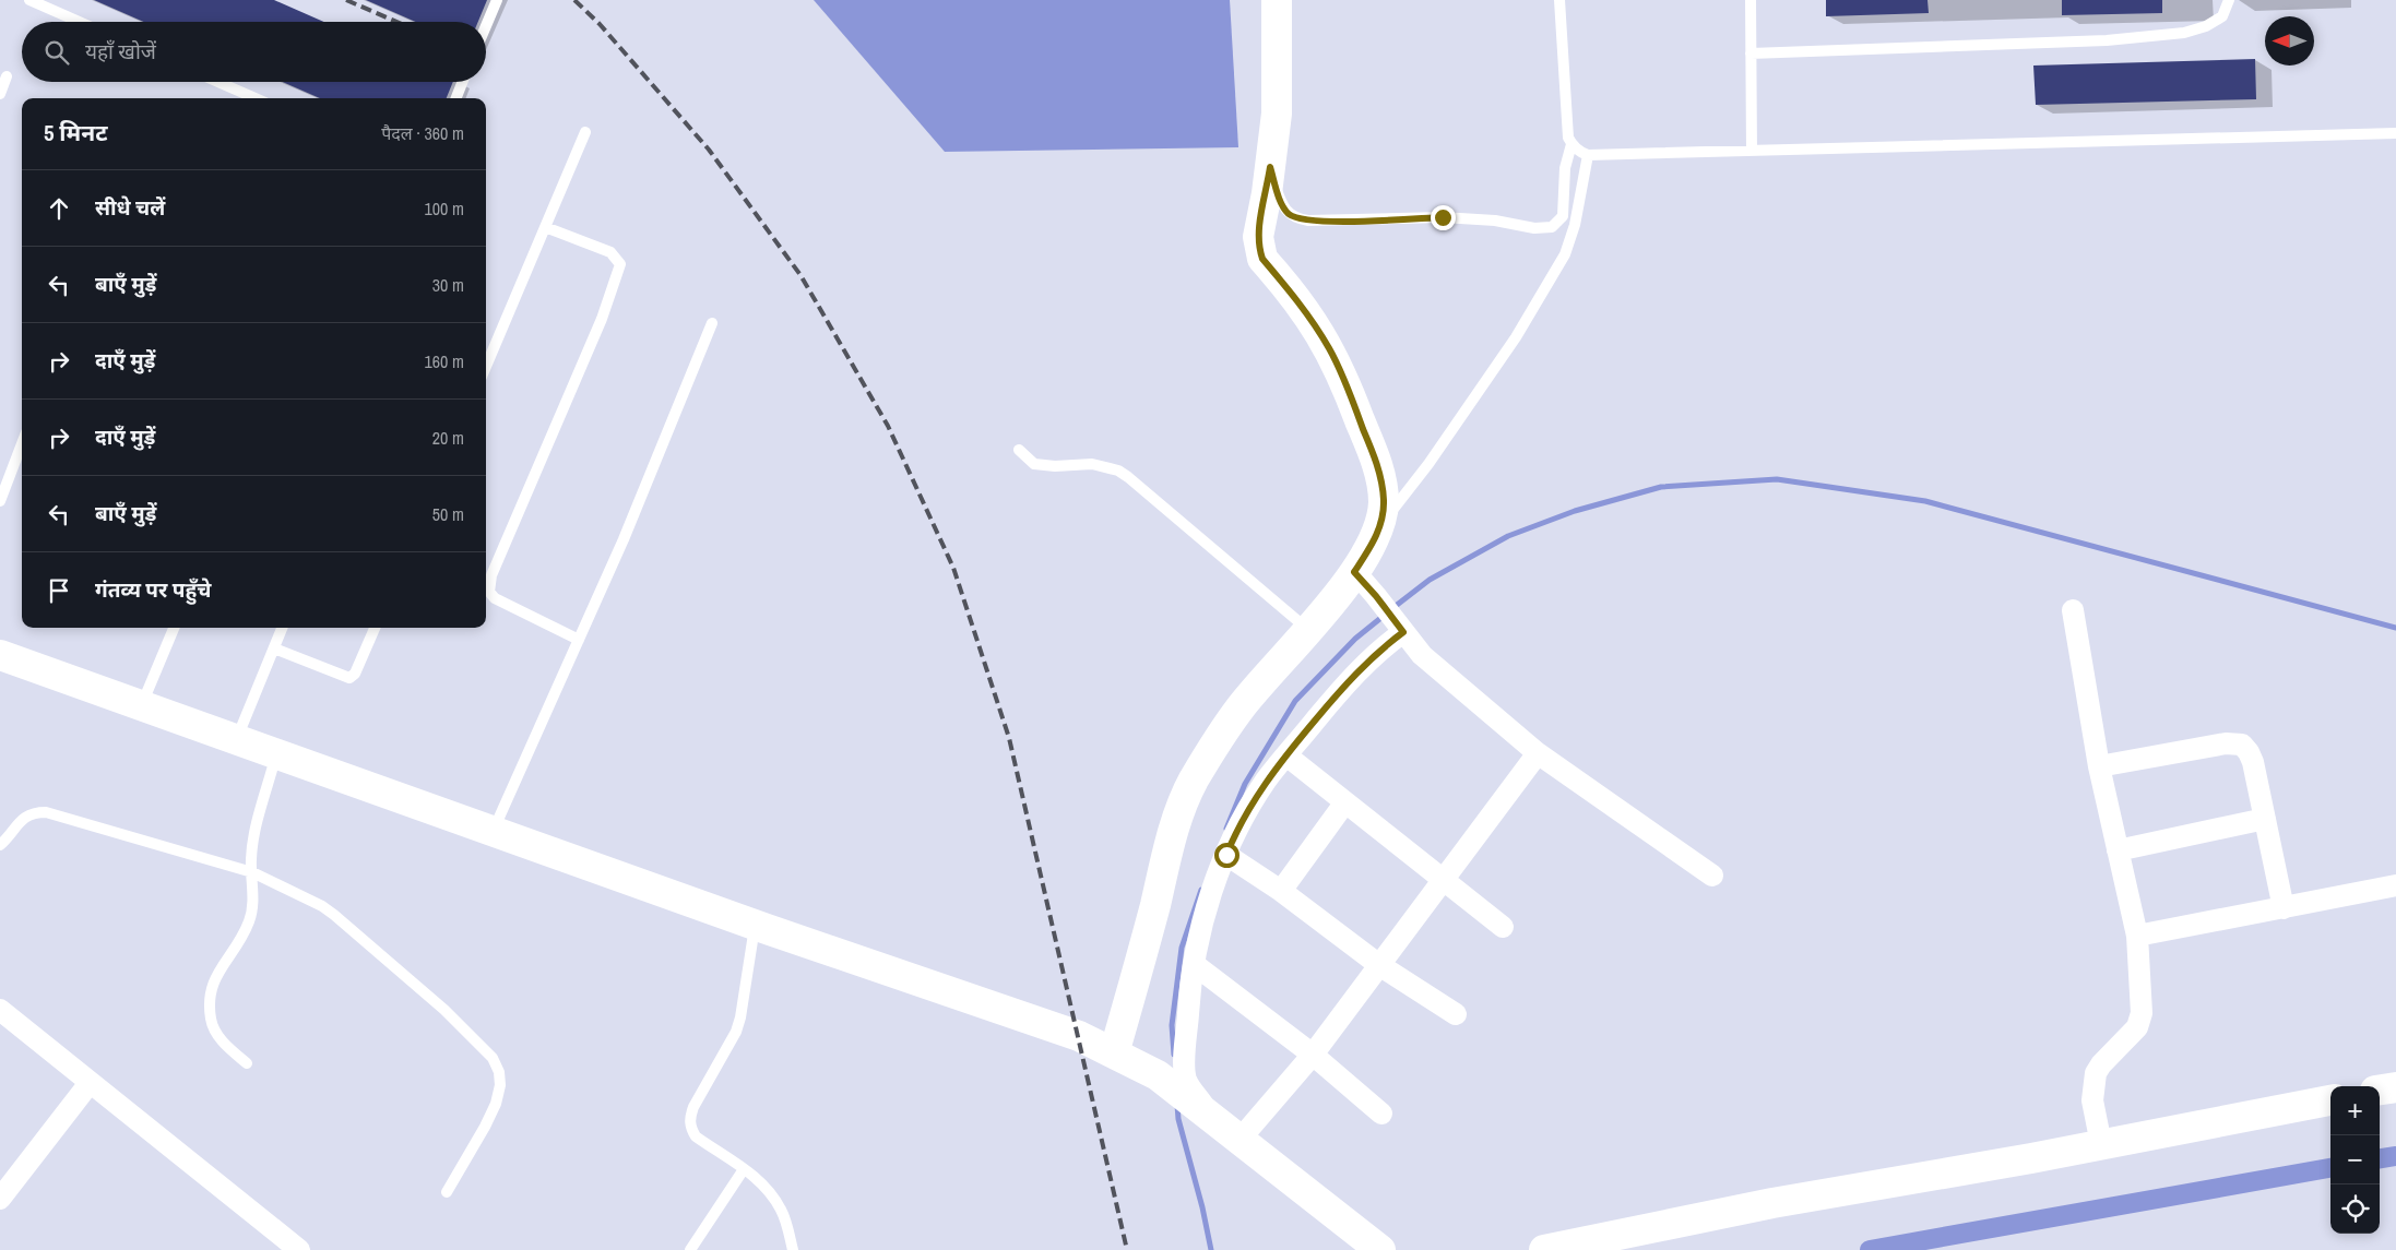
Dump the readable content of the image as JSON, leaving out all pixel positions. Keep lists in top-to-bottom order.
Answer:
{
  "north": "left",
  "page": {
    "search": "यहाँ खोजें",
    "heading": ["5 मिनट", "पैदल · 360 m"],
    "list": [
      ["सीधे चलें", "100 m"],
      ["बाएँ मुड़ें", "30 m"],
      ["दाएँ मुड़ें", "160 m"],
      ["दाएँ मुड़ें", "20 m"],
      ["बाएँ मुड़ें", "50 m"],
      "गंतव्य पर पहुँचे"
    ],
    "map_buttons": ["+", "−"]
  }
}
